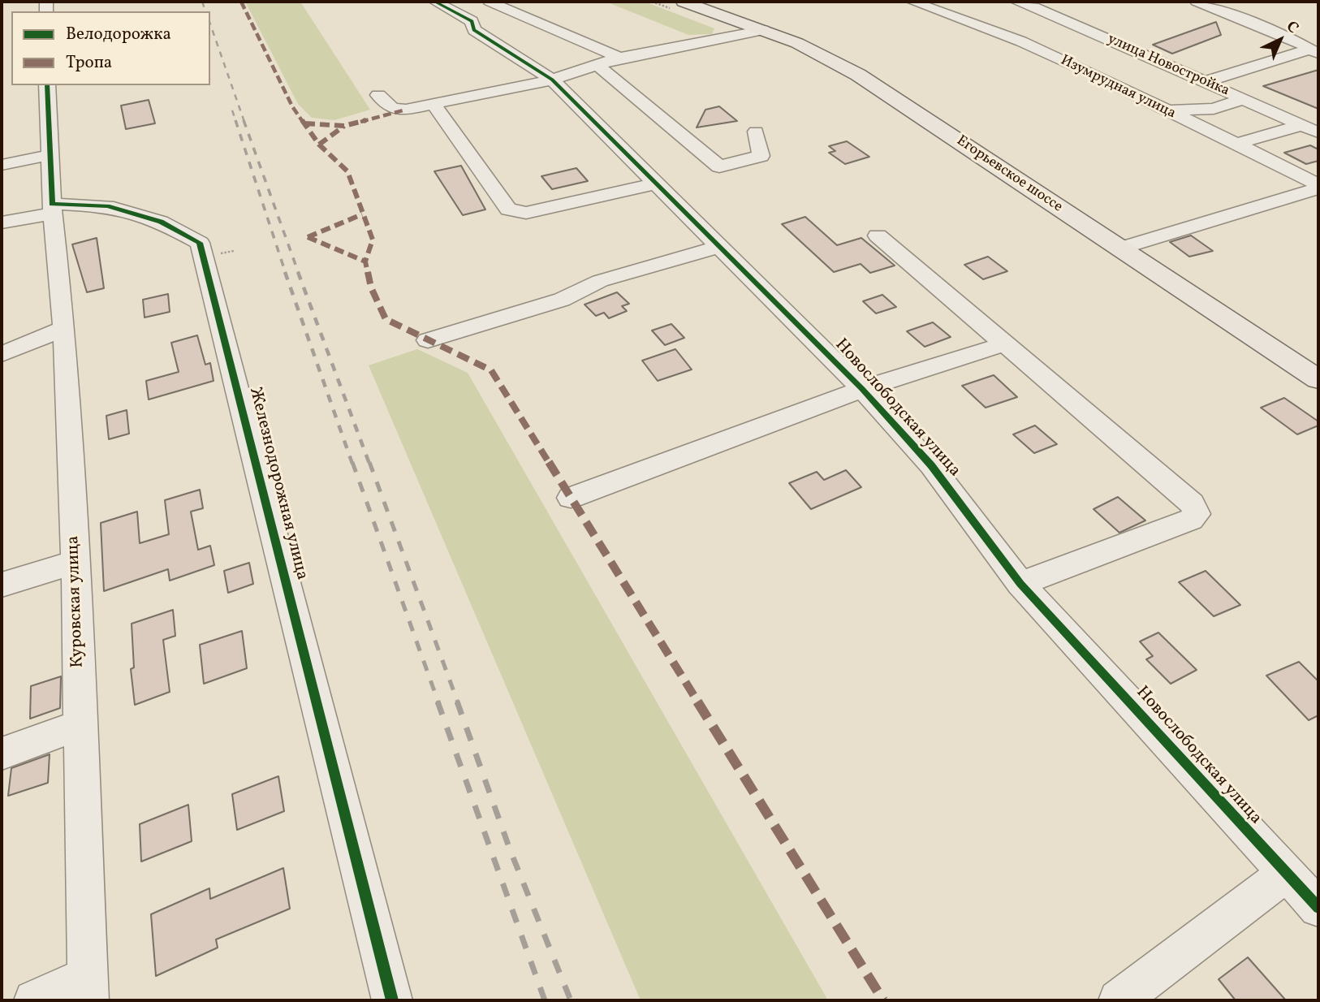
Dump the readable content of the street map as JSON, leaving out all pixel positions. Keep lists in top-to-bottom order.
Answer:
{
  "streets": {
    "main road": ["Егорьевское шоссе"],
    "street": [
      "улица Новостройка",
      "Изумрудная улица",
      "Новослободская улица",
      "Железнодорожная улица",
      "Куровская улица"
    ]
  },
  "crossings": [
    ["Железнодорожная улица", "Куровская улица"]
  ],
  "legend": ["Велодорожка", "Тропа"],
  "north": "top right"
}
